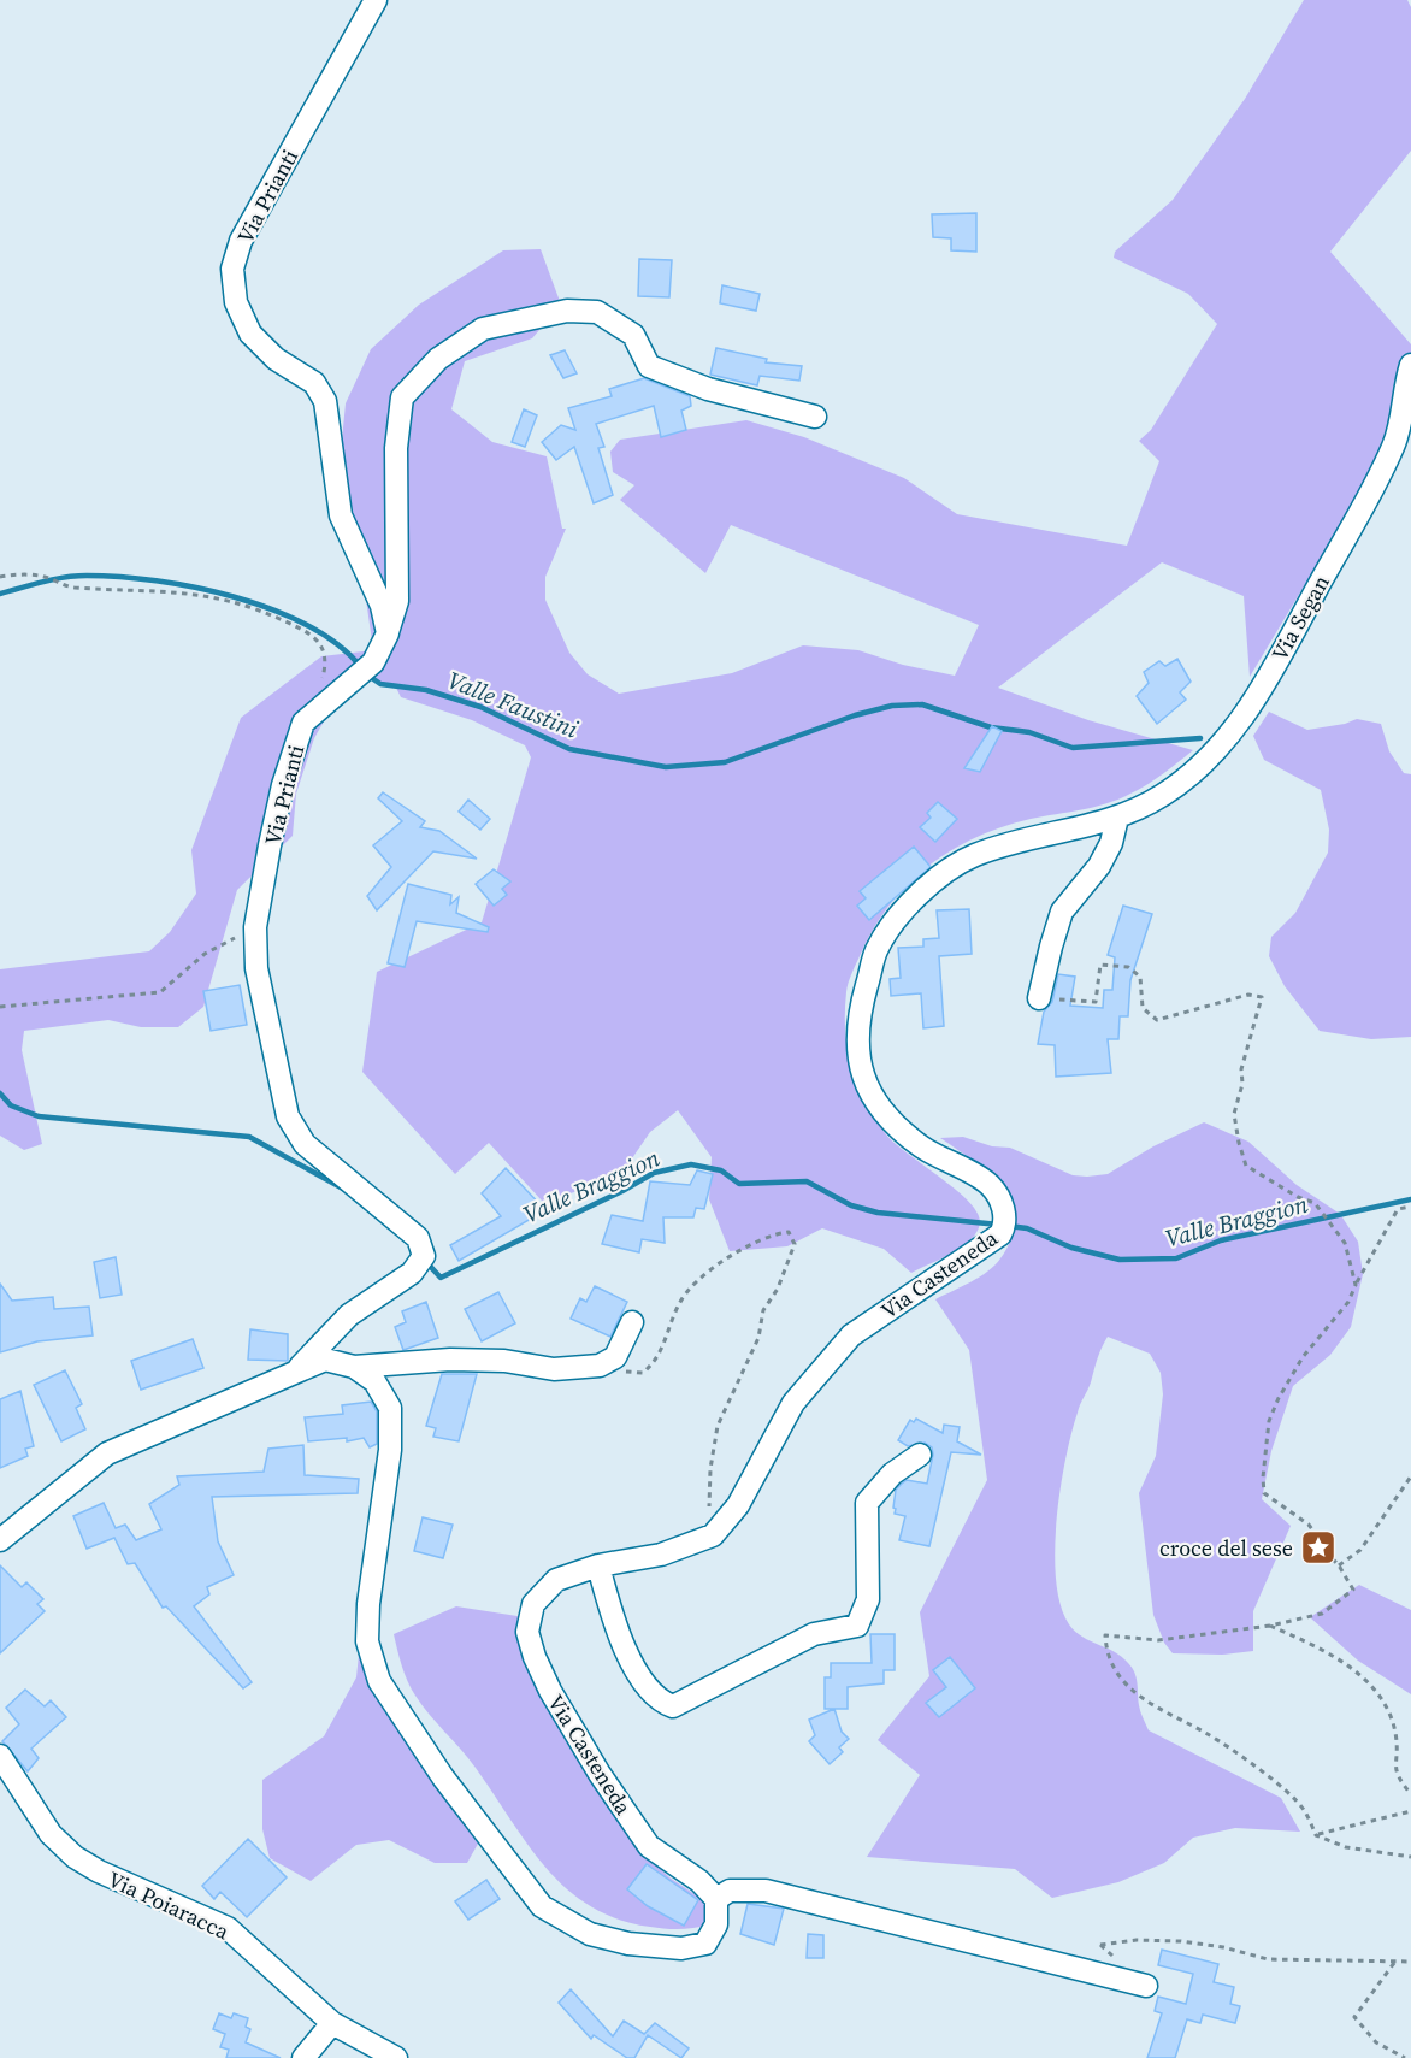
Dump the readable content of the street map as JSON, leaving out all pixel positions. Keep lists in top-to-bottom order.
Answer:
{
  "streets": {
    "street": [
      "Via Prianti",
      "Via Segan",
      "Via Casteneda",
      "Via Poiaracca"
    ]
  },
  "crossings": [
    ["Via Segan", "Via Casteneda"]
  ],
  "water": ["Valle Faustini", "Valle Braggion"],
  "places": {
    "place": ["croce del sese"]
  }
}
